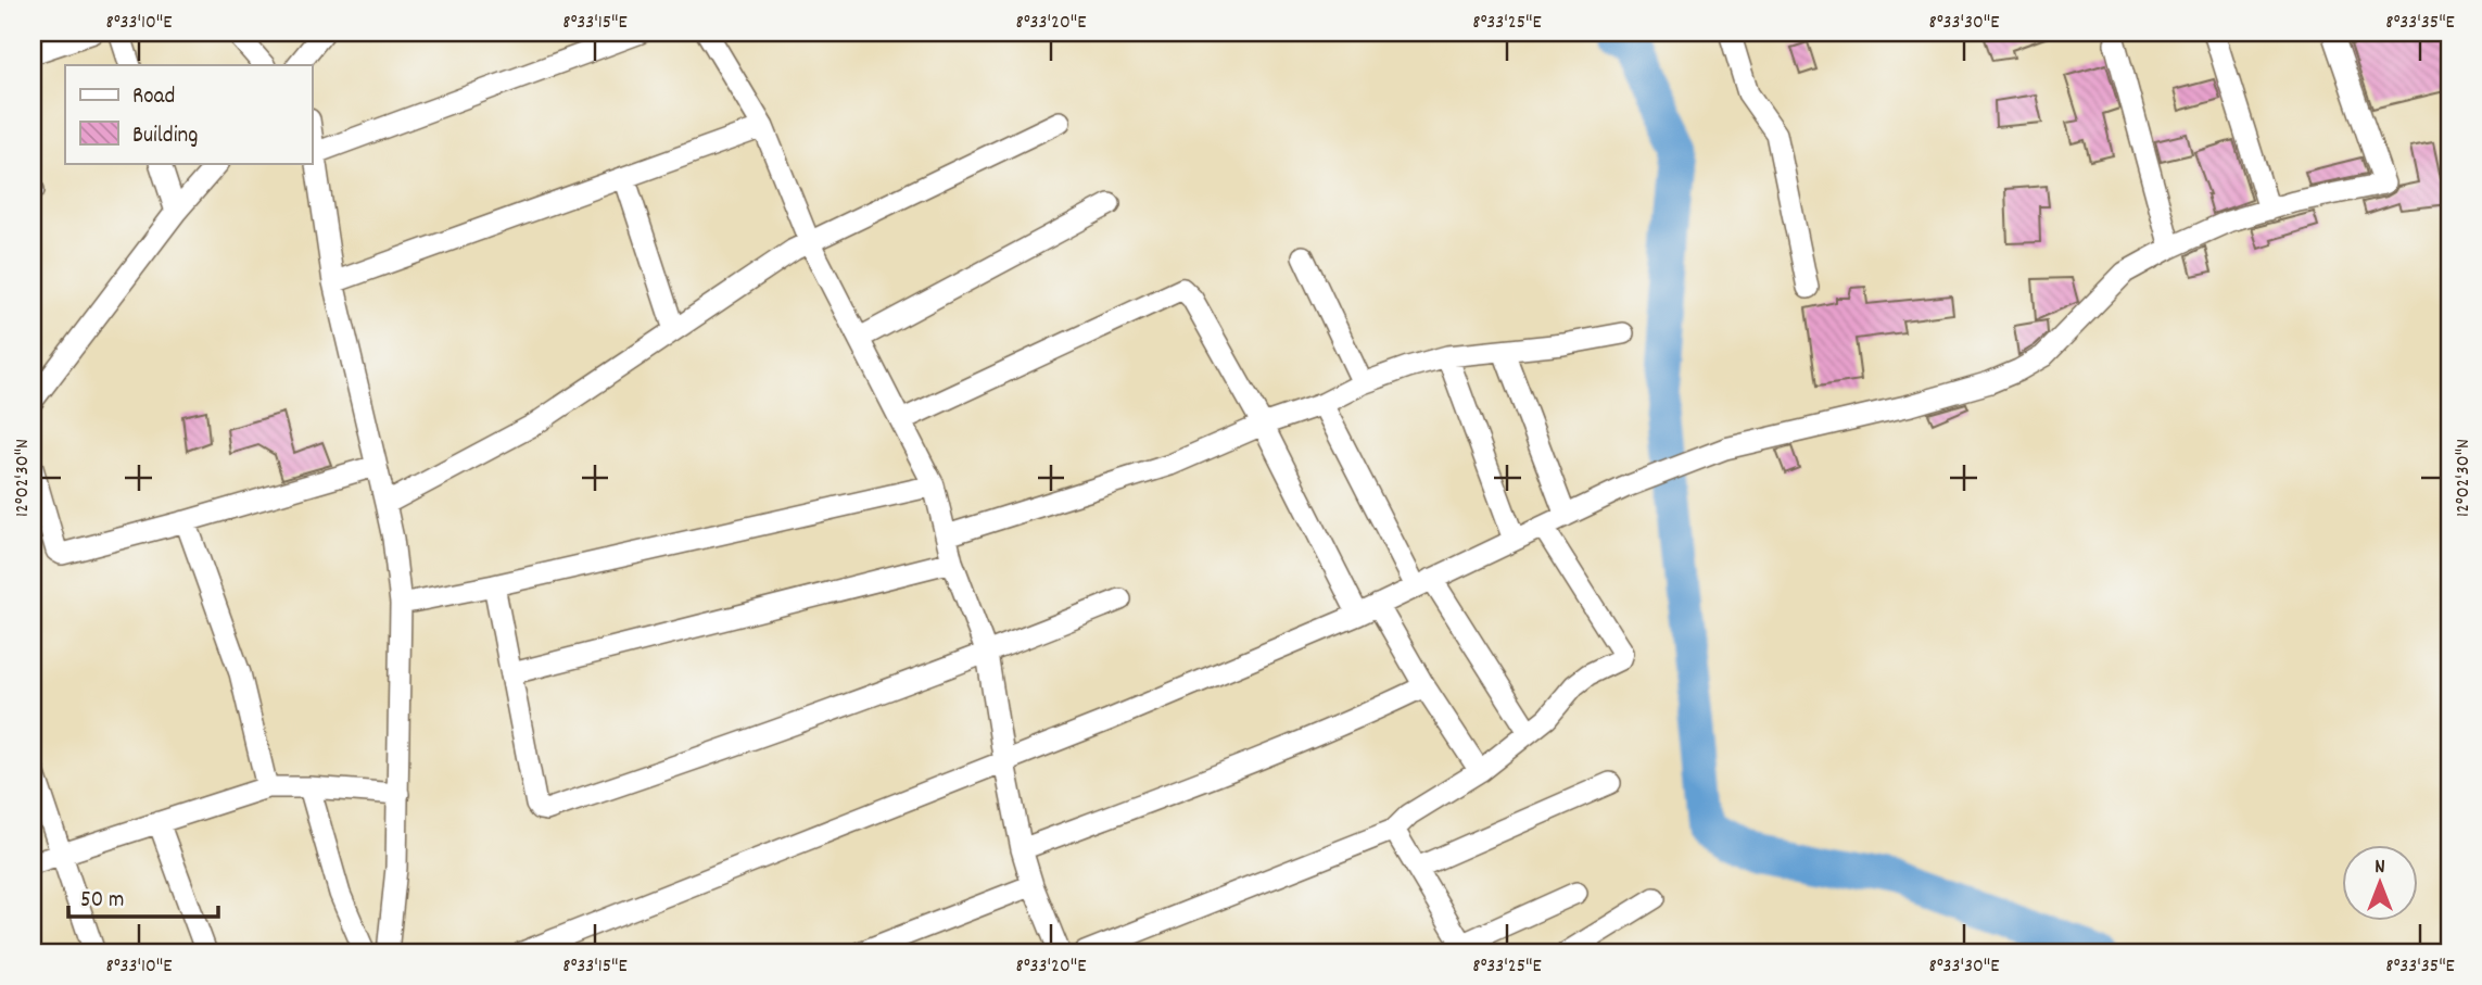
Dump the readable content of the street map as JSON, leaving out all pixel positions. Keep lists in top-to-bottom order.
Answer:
{
  "legend": ["Road", "Building"],
  "scale_bar": "50 m",
  "north": "top",
  "coordinates": [
    "8°33'10\"E",
    "8°33'15\"E",
    "8°33'20\"E",
    "8°33'25\"E",
    "8°33'30\"E",
    "8°33'35\"E",
    "12°02'30\"N"
  ]
}
